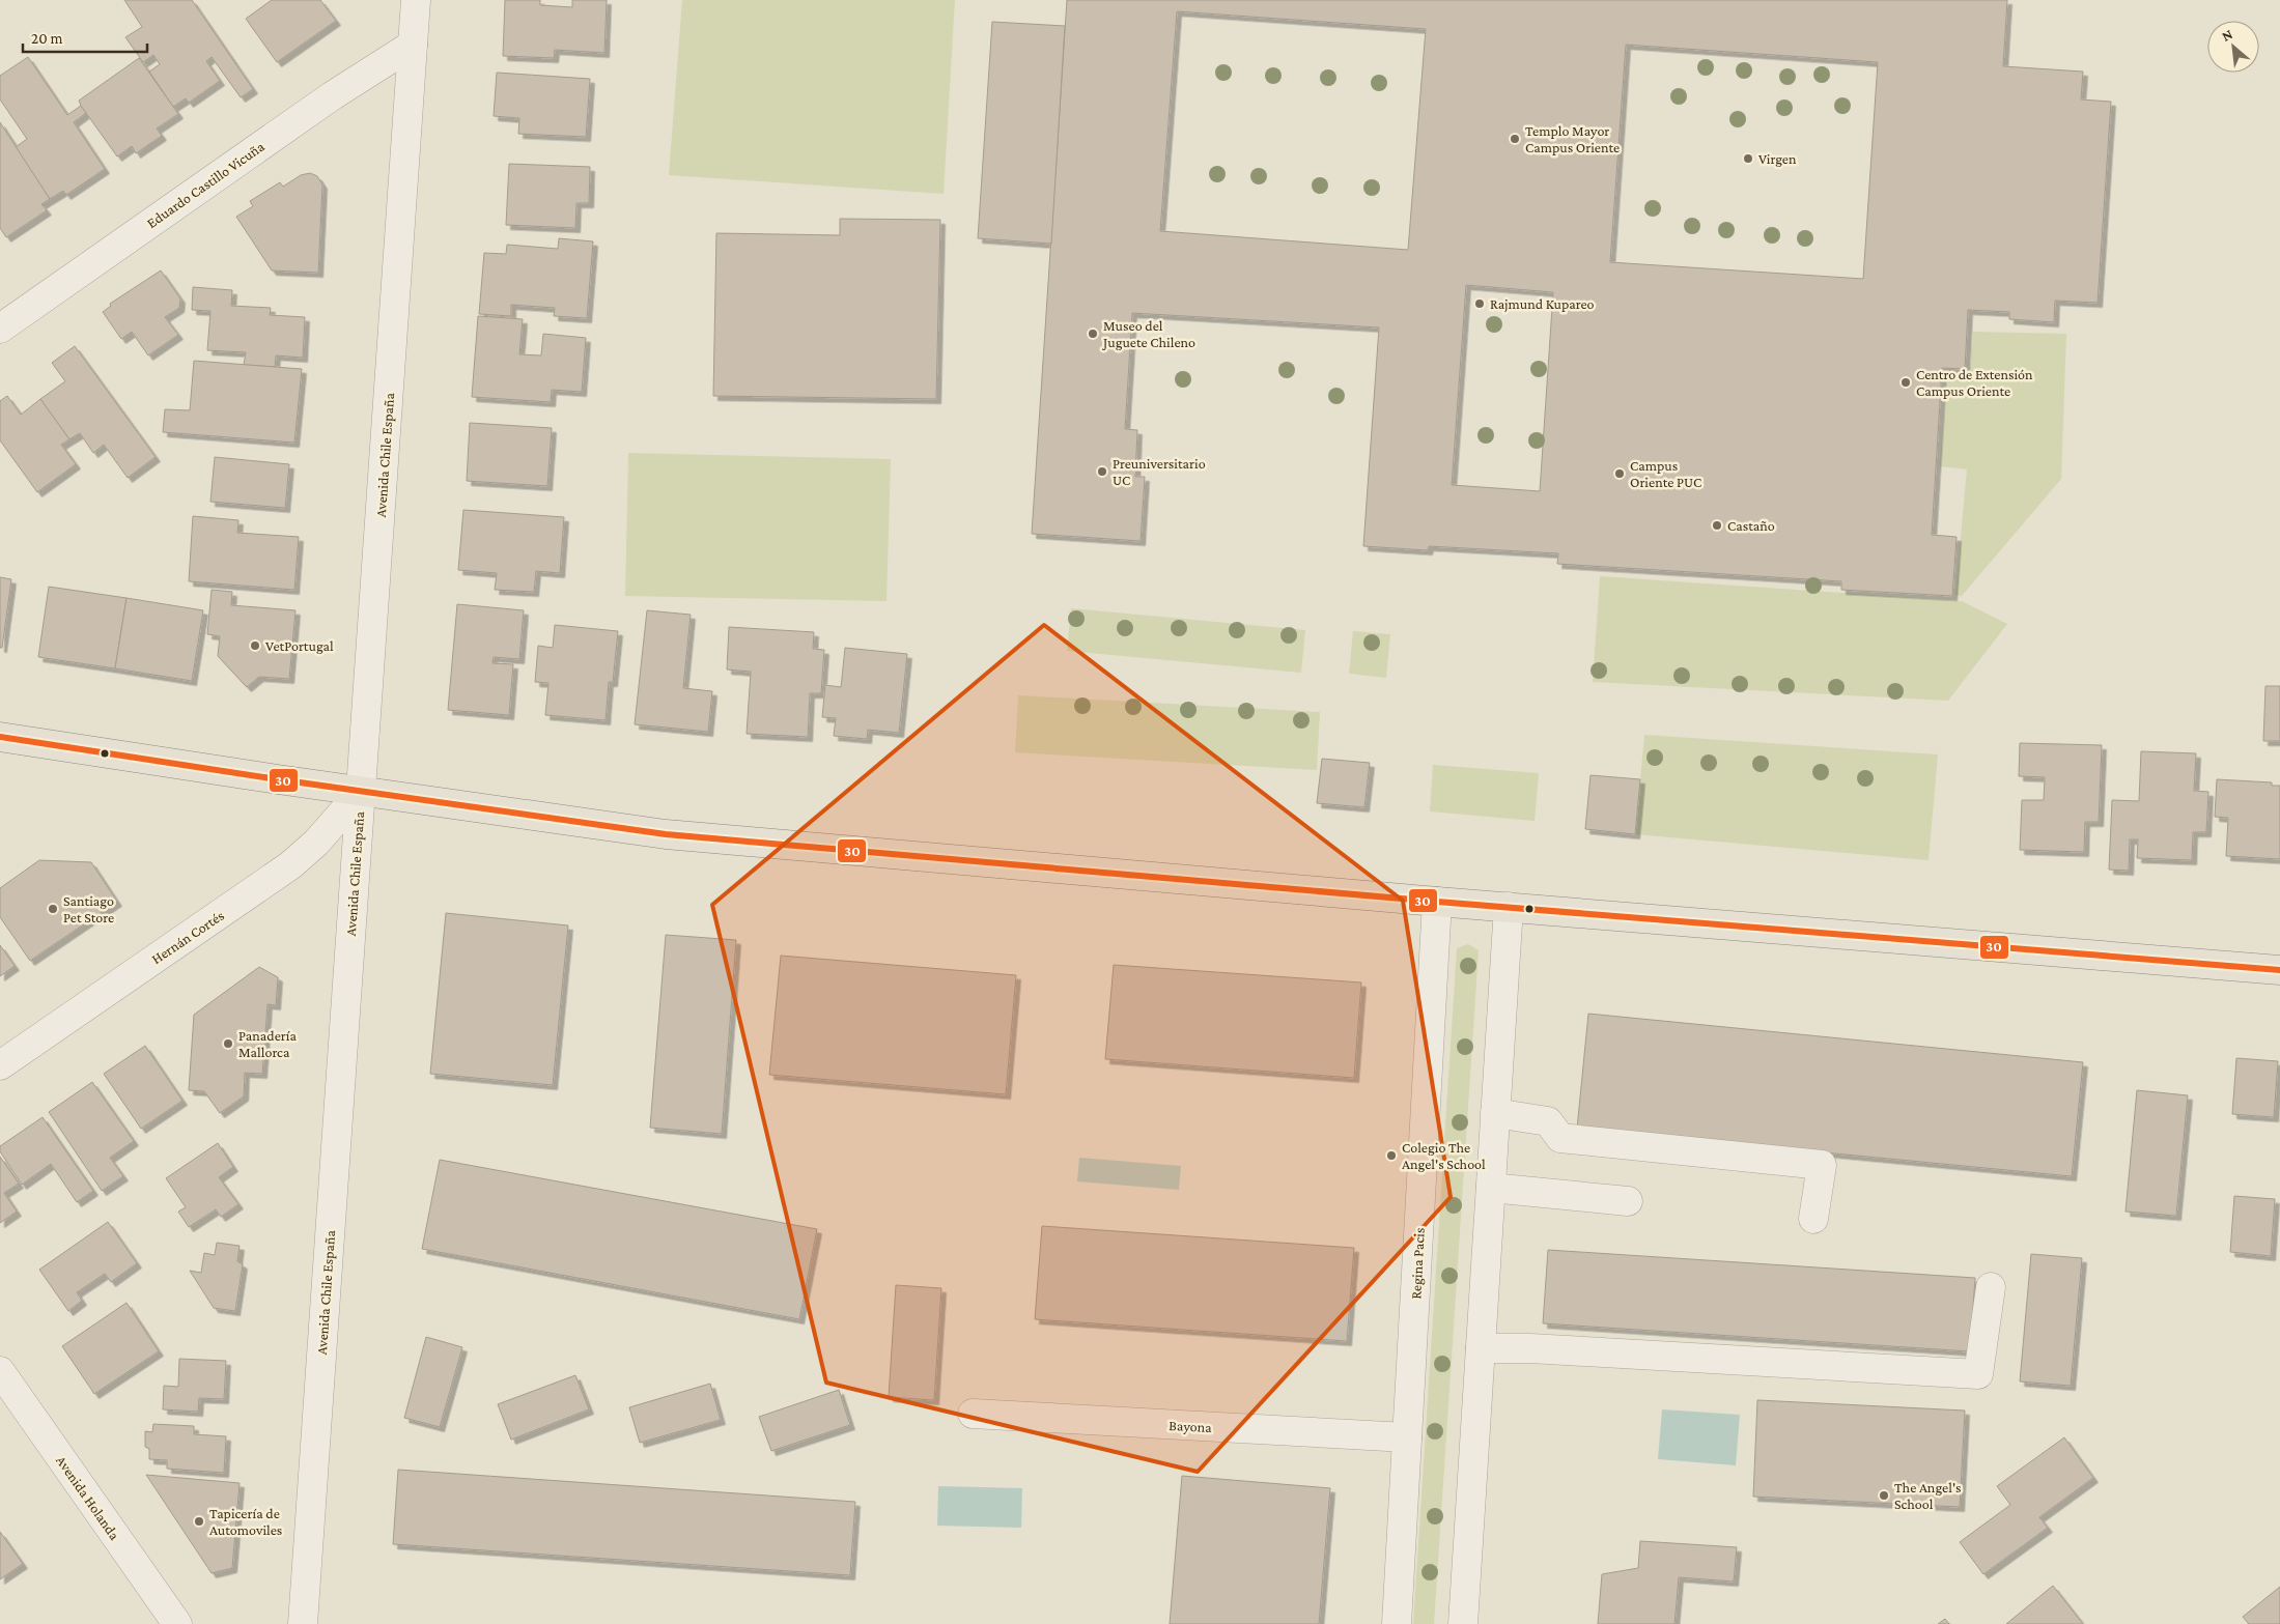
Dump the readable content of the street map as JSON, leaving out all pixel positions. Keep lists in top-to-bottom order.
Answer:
{
  "streets": {
    "street": [
      "Eduardo Castillo Vicuña",
      "Avenida Chile España",
      "Hernán Cortés",
      "Regina Pacis",
      "Bayona",
      "Avenida Holanda"
    ]
  },
  "crossings": [
    ["Eduardo Castillo Vicuña", "Avenida Chile España"],
    ["Avenida Chile España", "Hernán Cortés"],
    ["Regina Pacis", "Bayona"]
  ],
  "places": [
    "Templo Mayor Campus Oriente",
    "Virgen",
    "Rajmund Kupareo",
    "Museo del Juguete Chileno",
    "Centro de Extensión Campus Oriente",
    "Preuniversitario UC",
    "Campus Oriente PUC",
    "Castaño",
    "VetPortugal",
    "Santiago Pet Store",
    "Panadería Mallorca",
    "Colegio The Angel's School",
    "The Angel's School",
    "Tapicería de Automoviles"
  ],
  "lines": ["transit line 30"],
  "scale_bar": "20 m",
  "north": "top left"
}
